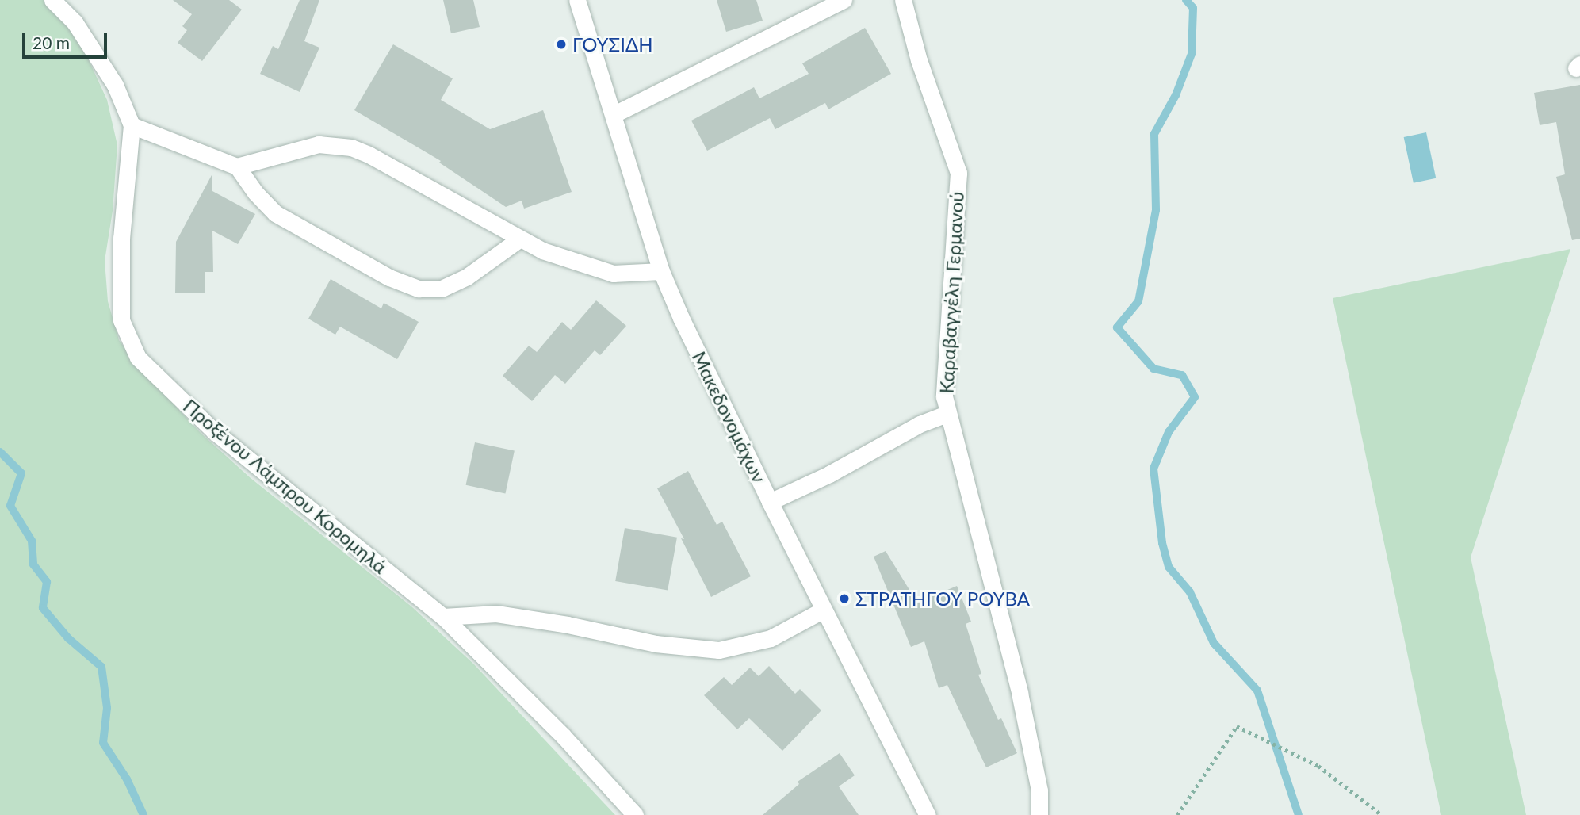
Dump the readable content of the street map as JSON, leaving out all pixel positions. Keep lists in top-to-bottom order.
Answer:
{
  "streets": {
    "street": ["Καραβαγγέλη Γερμανού", "Μακεδονομάχων", "Προξένου Λάμπρου Κορομηλά"]
  },
  "places": ["ΓΟΥΣΙΔΗ", "ΣΤΡΑΤΗΓΟΥ ΡΟΥΒΑ"],
  "scale_bar": "20 m"
}
